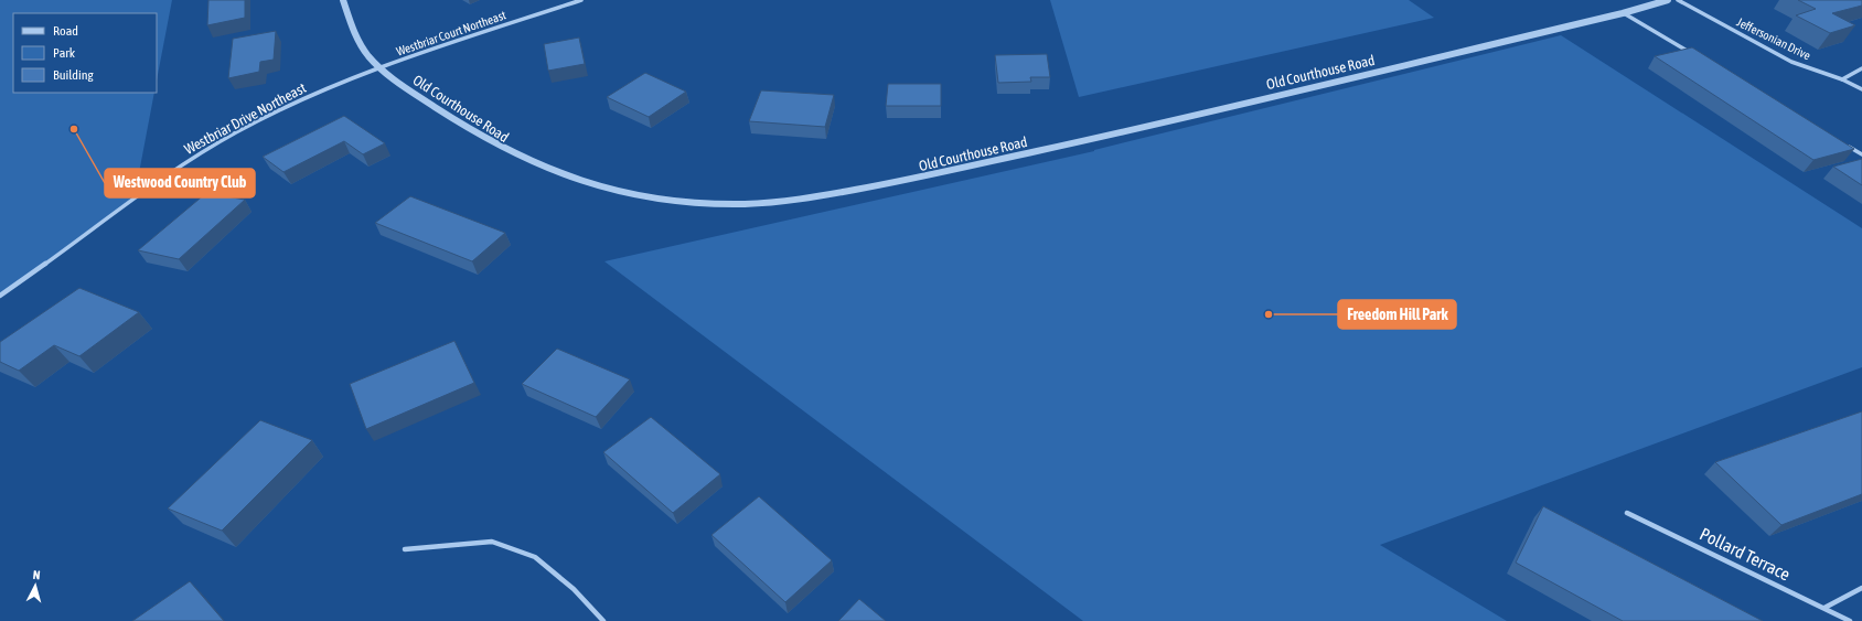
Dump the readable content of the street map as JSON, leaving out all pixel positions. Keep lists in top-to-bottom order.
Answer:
{
  "streets": {
    "street": [
      "Westbriar Court Northeast",
      "Jeffersonian Drive",
      "Old Courthouse Road",
      "Westbriar Drive Northeast",
      "Pollard Terrace"
    ]
  },
  "crossings": [
    ["Westbriar Court Northeast", "Old Courthouse Road"],
    ["Westbriar Court Northeast", "Westbriar Drive Northeast"],
    ["Old Courthouse Road", "Westbriar Drive Northeast"]
  ],
  "places": ["Westwood Country Club", "Freedom Hill Park"],
  "legend": ["Road", "Park", "Building"],
  "north": "top"
}
